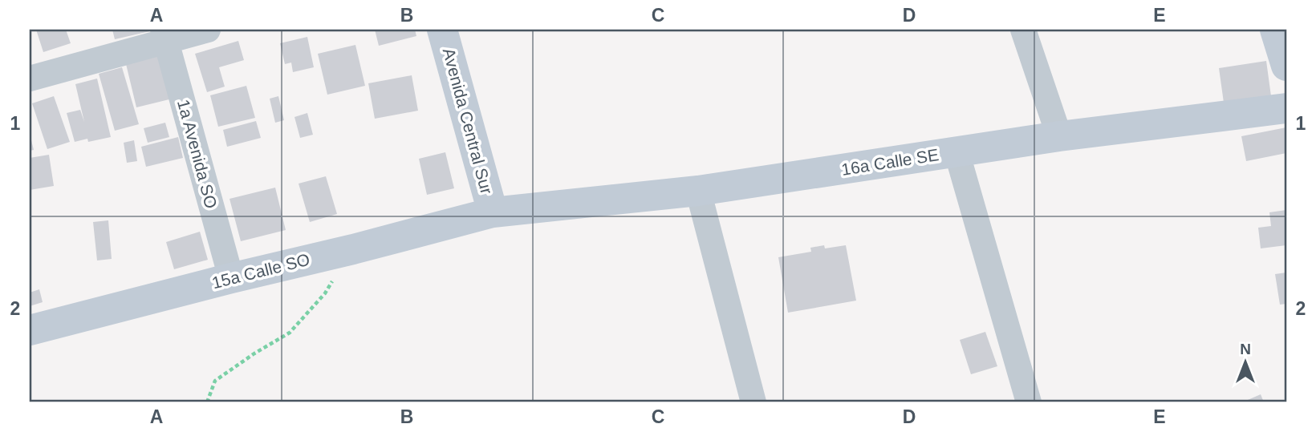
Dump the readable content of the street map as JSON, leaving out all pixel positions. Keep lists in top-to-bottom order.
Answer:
{
  "streets": {
    "street": [
      "Avenida Central Sur",
      "1a Avenida SO",
      "16a Calle SE",
      "15a Calle SO"
    ]
  },
  "crossings": [
    ["Avenida Central Sur", "16a Calle SE"],
    ["Avenida Central Sur", "15a Calle SO"],
    ["1a Avenida SO", "15a Calle SO"],
    ["16a Calle SE", "15a Calle SO"]
  ],
  "north": "top",
  "grid": {
    "columns": [
      "A",
      "B",
      "C",
      "D",
      "E"
    ],
    "rows": ["1", "2"]
  }
}
